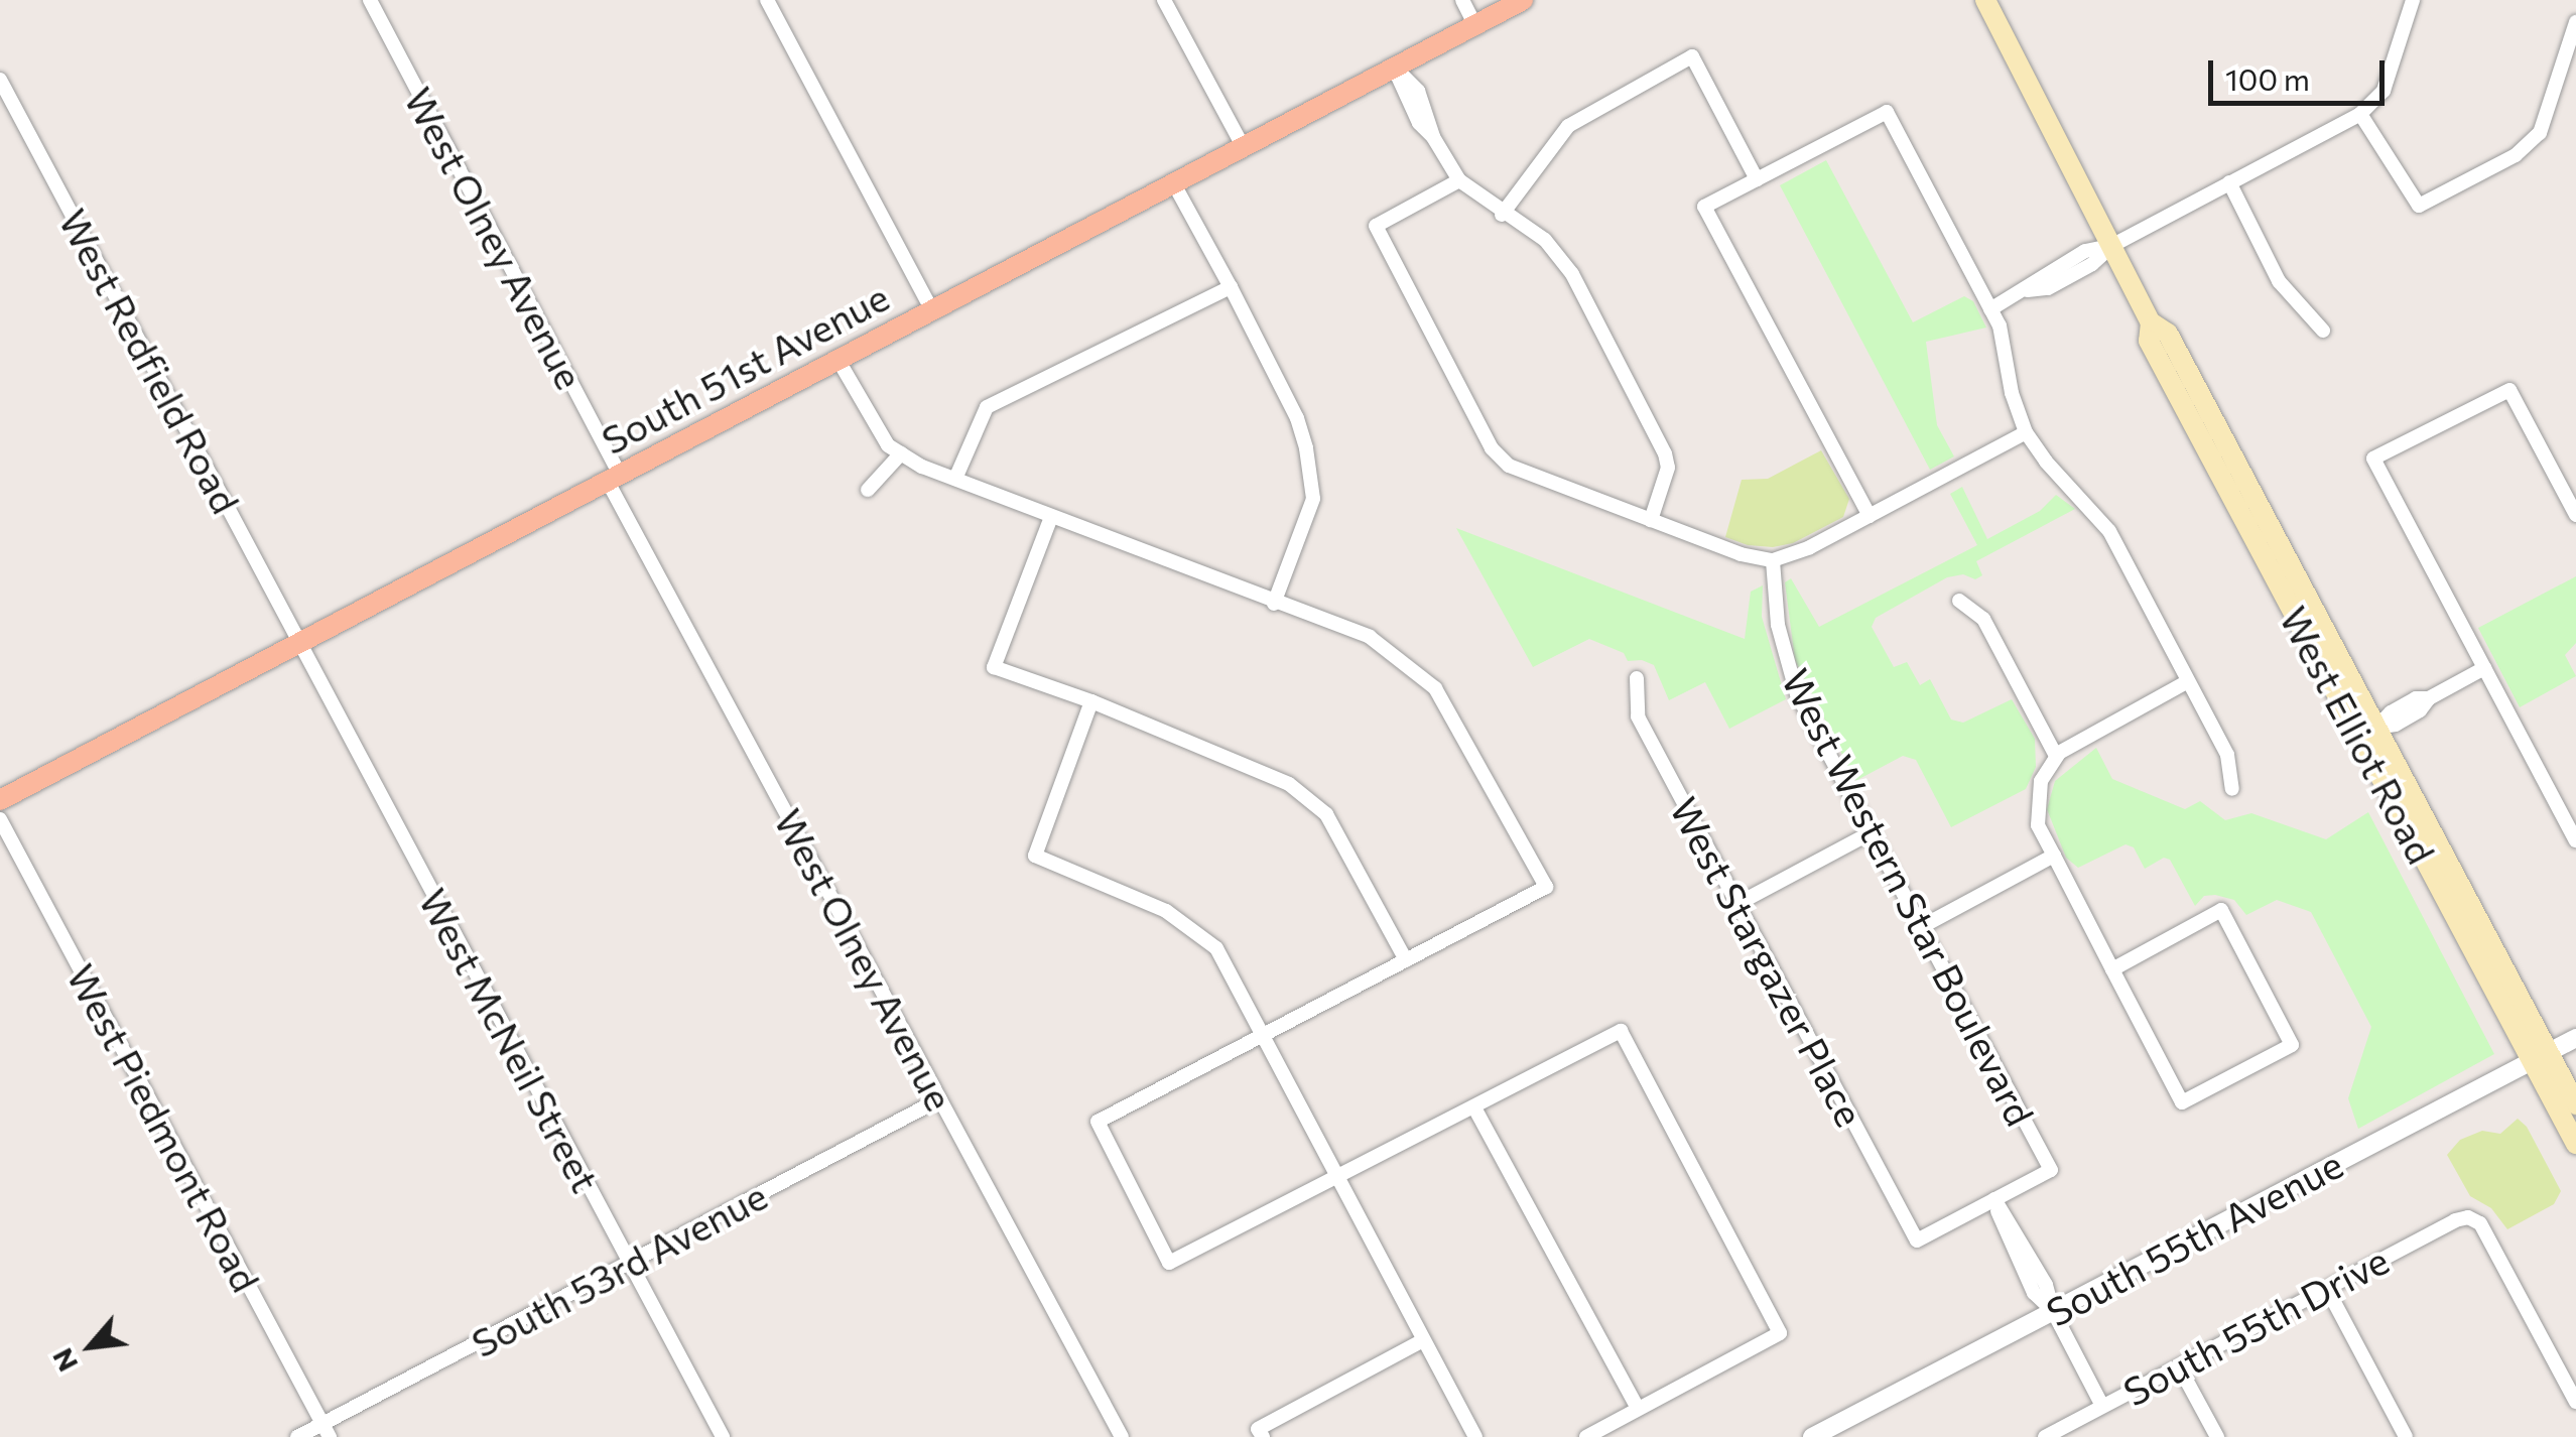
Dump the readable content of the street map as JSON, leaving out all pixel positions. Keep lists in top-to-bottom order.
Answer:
{
  "streets": {
    "main road": ["South 51st Avenue", "West Elliot Road"],
    "street": [
      "West Olney Avenue",
      "West Redfield Road",
      "West Western Star Boulevard",
      "West Stargazer Place",
      "West McNeil Street",
      "West Piedmont Road",
      "South 55th Avenue",
      "South 53rd Avenue",
      "South 55th Drive"
    ]
  },
  "crossings": [
    ["West Olney Avenue", "South 51st Avenue"],
    ["West Olney Avenue", "South 53rd Avenue"],
    ["West Redfield Road", "South 51st Avenue"],
    ["West Redfield Road", "West McNeil Street"],
    ["South 51st Avenue", "West McNeil Street"],
    ["West Elliot Road", "South 55th Avenue"],
    ["West Western Star Boulevard", "West Stargazer Place"],
    ["West McNeil Street", "South 53rd Avenue"],
    ["West Piedmont Road", "South 53rd Avenue"]
  ],
  "scale_bar": "100 m",
  "north": "bottom left"
}
